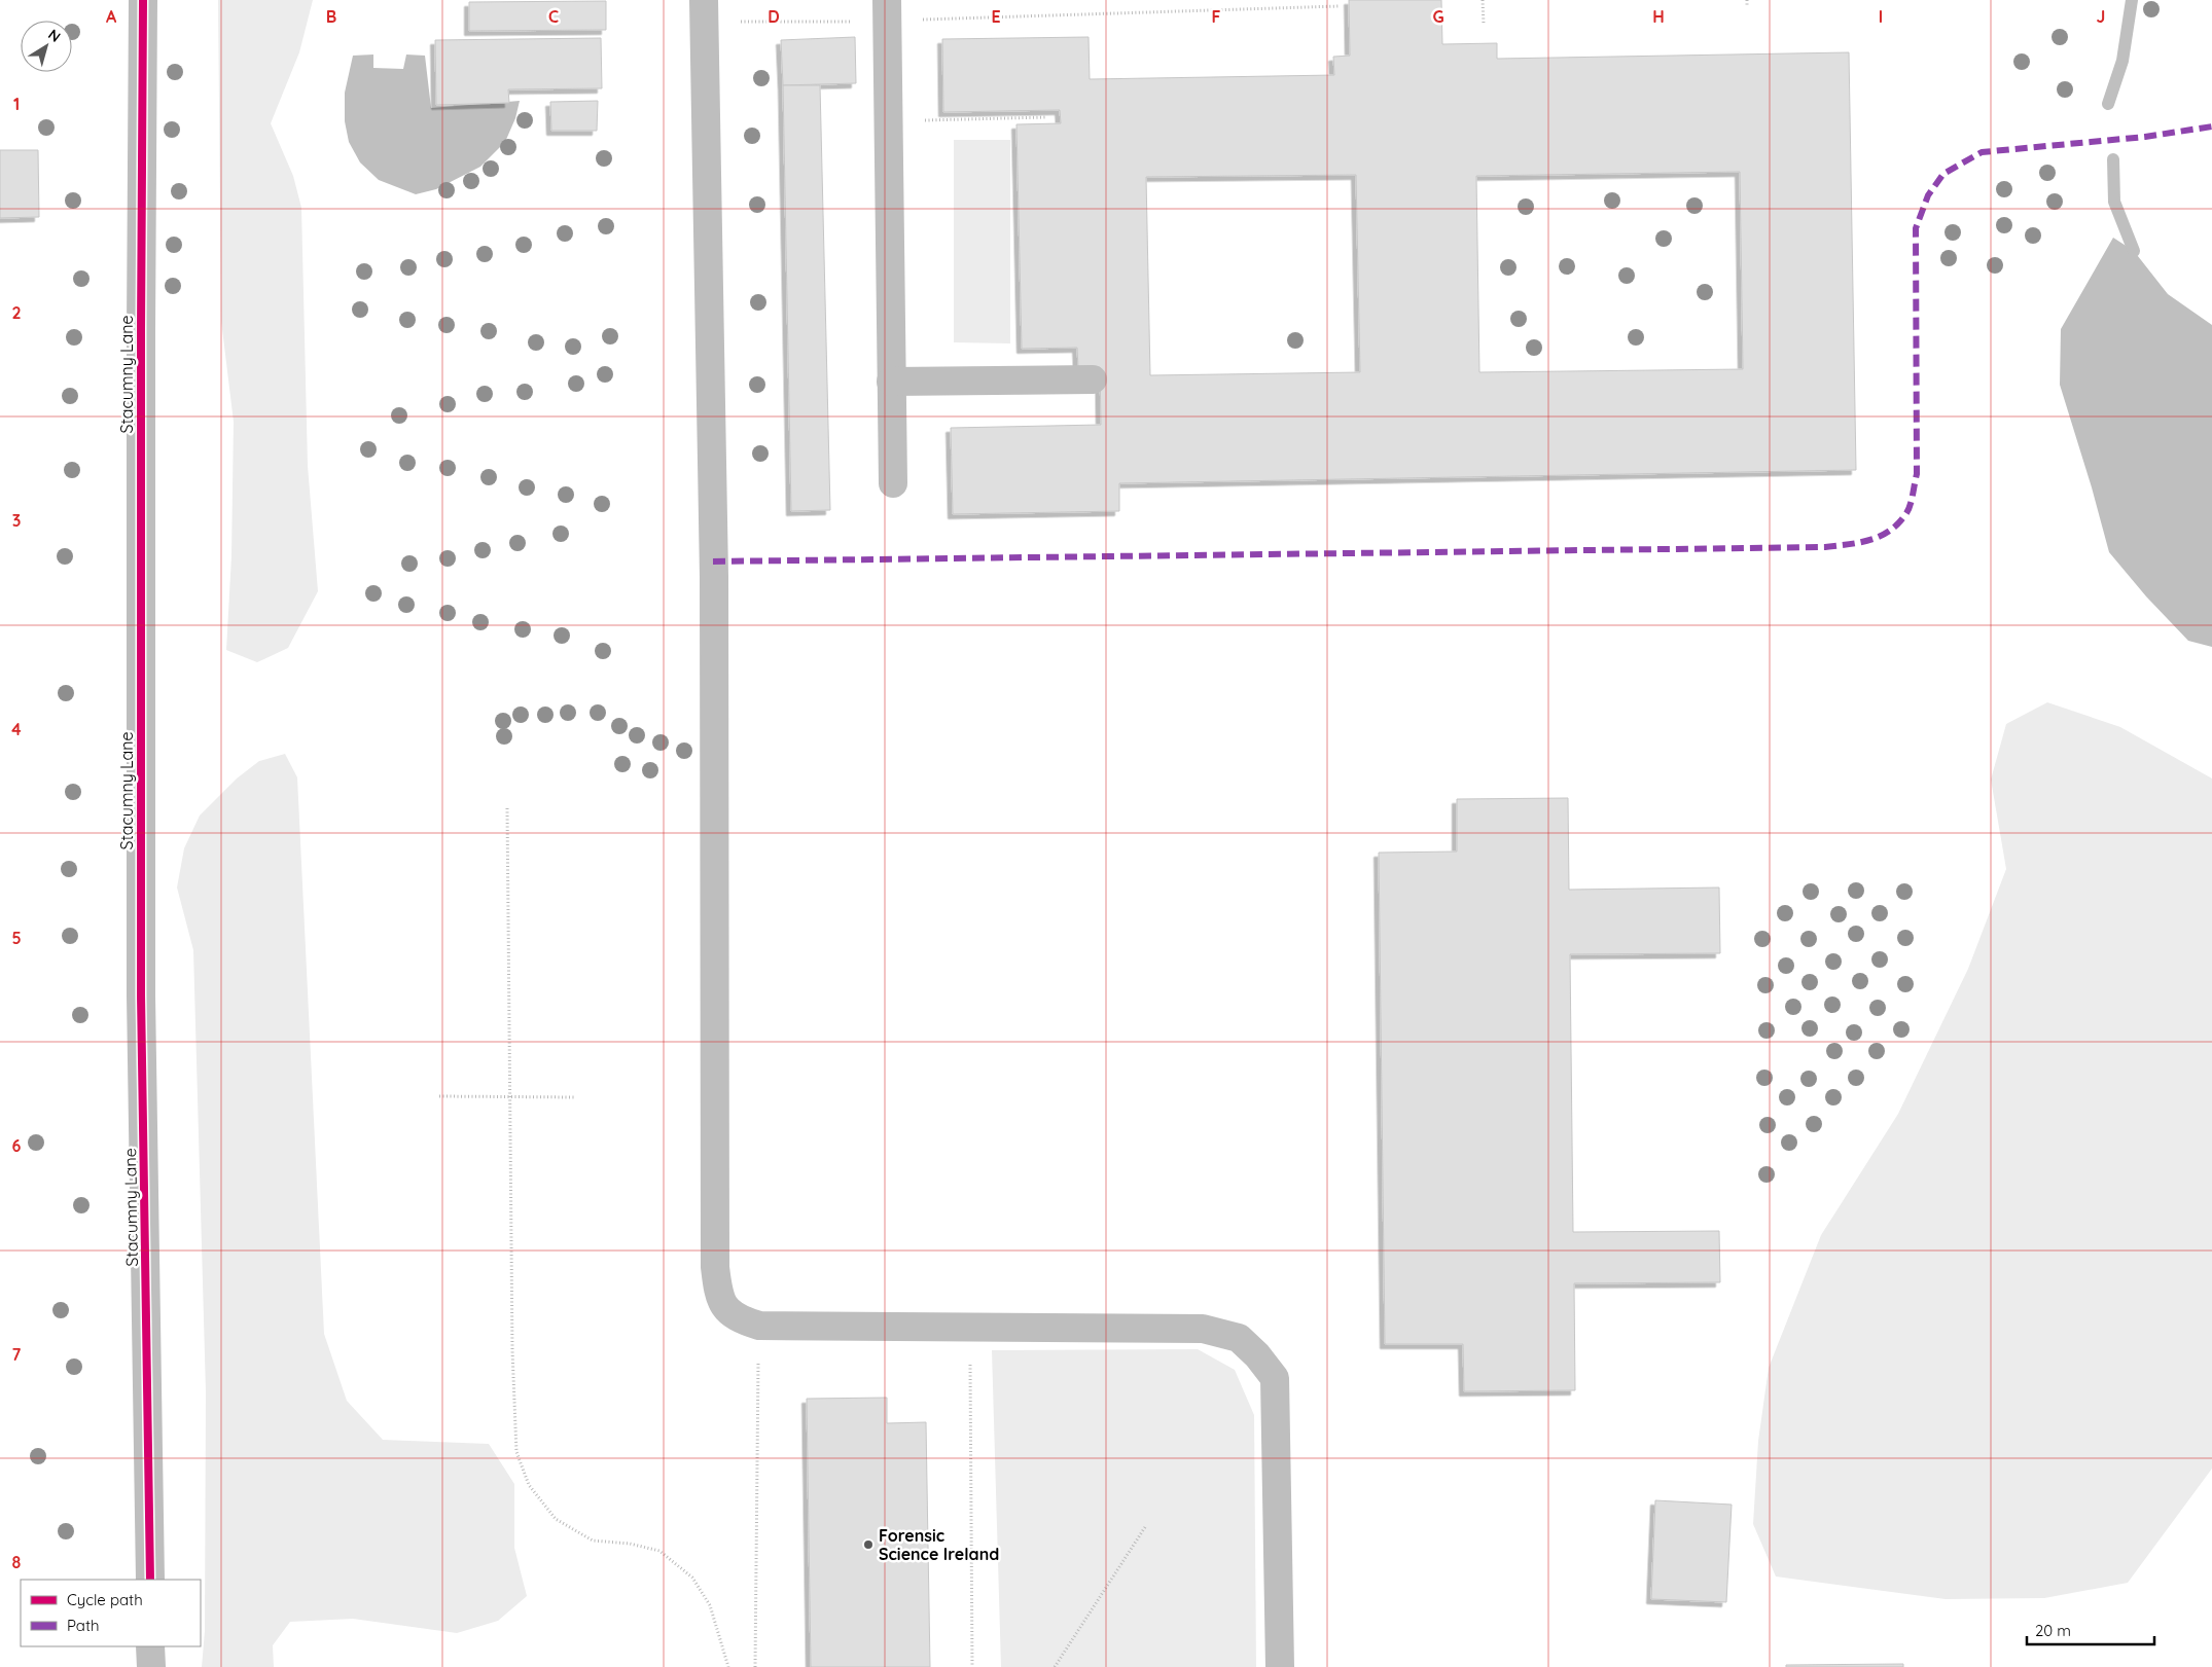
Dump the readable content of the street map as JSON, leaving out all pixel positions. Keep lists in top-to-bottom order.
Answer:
{
  "streets": {
    "street": ["Stacumny Lane"]
  },
  "places": ["Forensic Science Ireland"],
  "legend": ["Cycle path", "Path"],
  "scale_bar": "20 m",
  "north": "top right",
  "grid": {
    "columns": [
      "A",
      "B",
      "C",
      "D",
      "E",
      "F",
      "G",
      "H",
      "I",
      "J"
    ],
    "rows": [
      "1",
      "2",
      "3",
      "4",
      "5",
      "6",
      "7",
      "8"
    ]
  }
}
